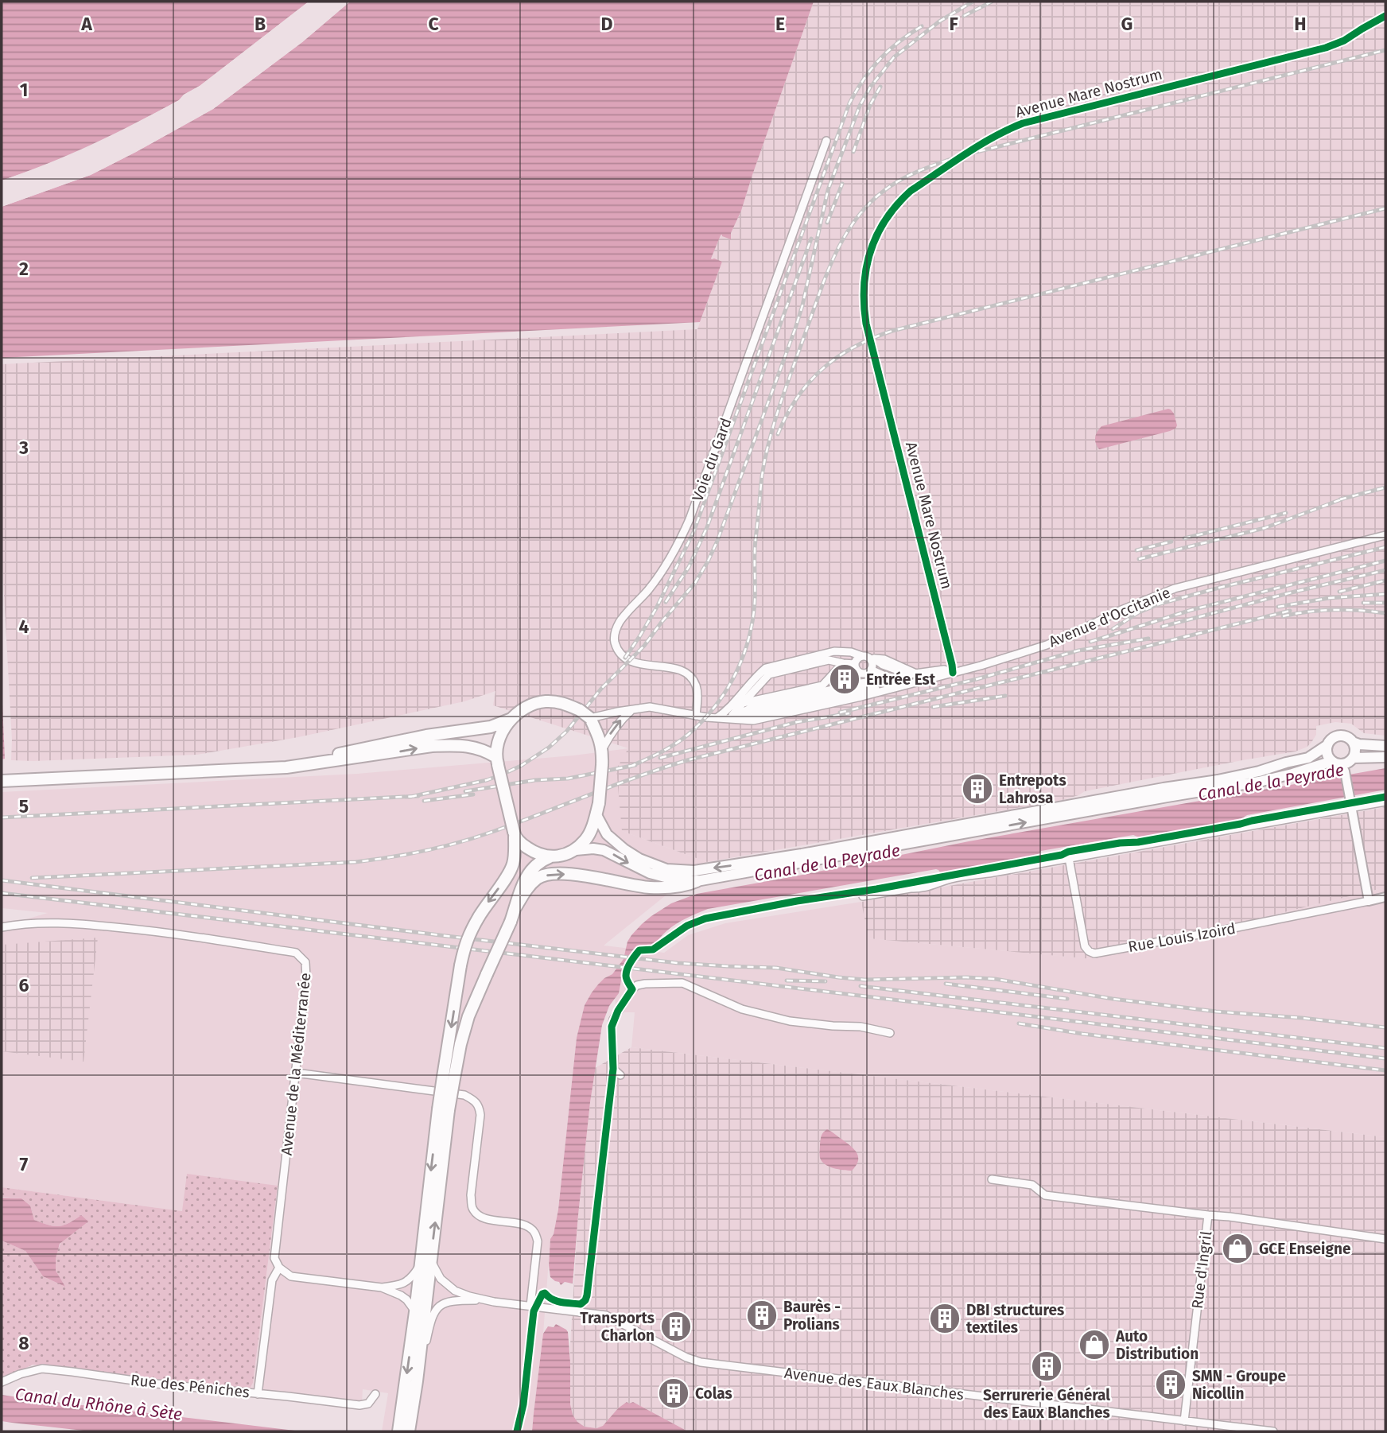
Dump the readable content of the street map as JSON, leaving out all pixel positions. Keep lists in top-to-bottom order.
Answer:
{
  "streets": {
    "street": [
      "Avenue Mare Nostrum",
      "Voie du Gard",
      "Avenue d'Occitanie",
      "Rue Louis Izoird",
      "Avenue de la Méditerranée",
      "Rue d'Ingril",
      "Avenue des Eaux Blanches",
      "Rue des Péniches"
    ]
  },
  "crossings": [
    ["Avenue Mare Nostrum", "Avenue d'Occitanie"],
    ["Voie du Gard", "Avenue d'Occitanie"],
    ["Rue d'Ingril", "Avenue des Eaux Blanches"]
  ],
  "water": ["Canal de la Peyrade", "Canal du Rhône à Sète"],
  "places": {
    "building": [
      "Entrée Est",
      "Entrepots Lahrosa",
      "Baurès - Prolians",
      "DBI structures textiles",
      "Transports Charlon",
      "Serrurerie Général des Eaux Blanches",
      "SMN - Groupe Nicollin",
      "Colas"
    ],
    "shop": ["GCE Enseigne", "Auto Distribution"]
  },
  "grid": {
    "columns": [
      "A",
      "B",
      "C",
      "D",
      "E",
      "F",
      "G",
      "H"
    ],
    "rows": [
      "1",
      "2",
      "3",
      "4",
      "5",
      "6",
      "7",
      "8"
    ]
  }
}
